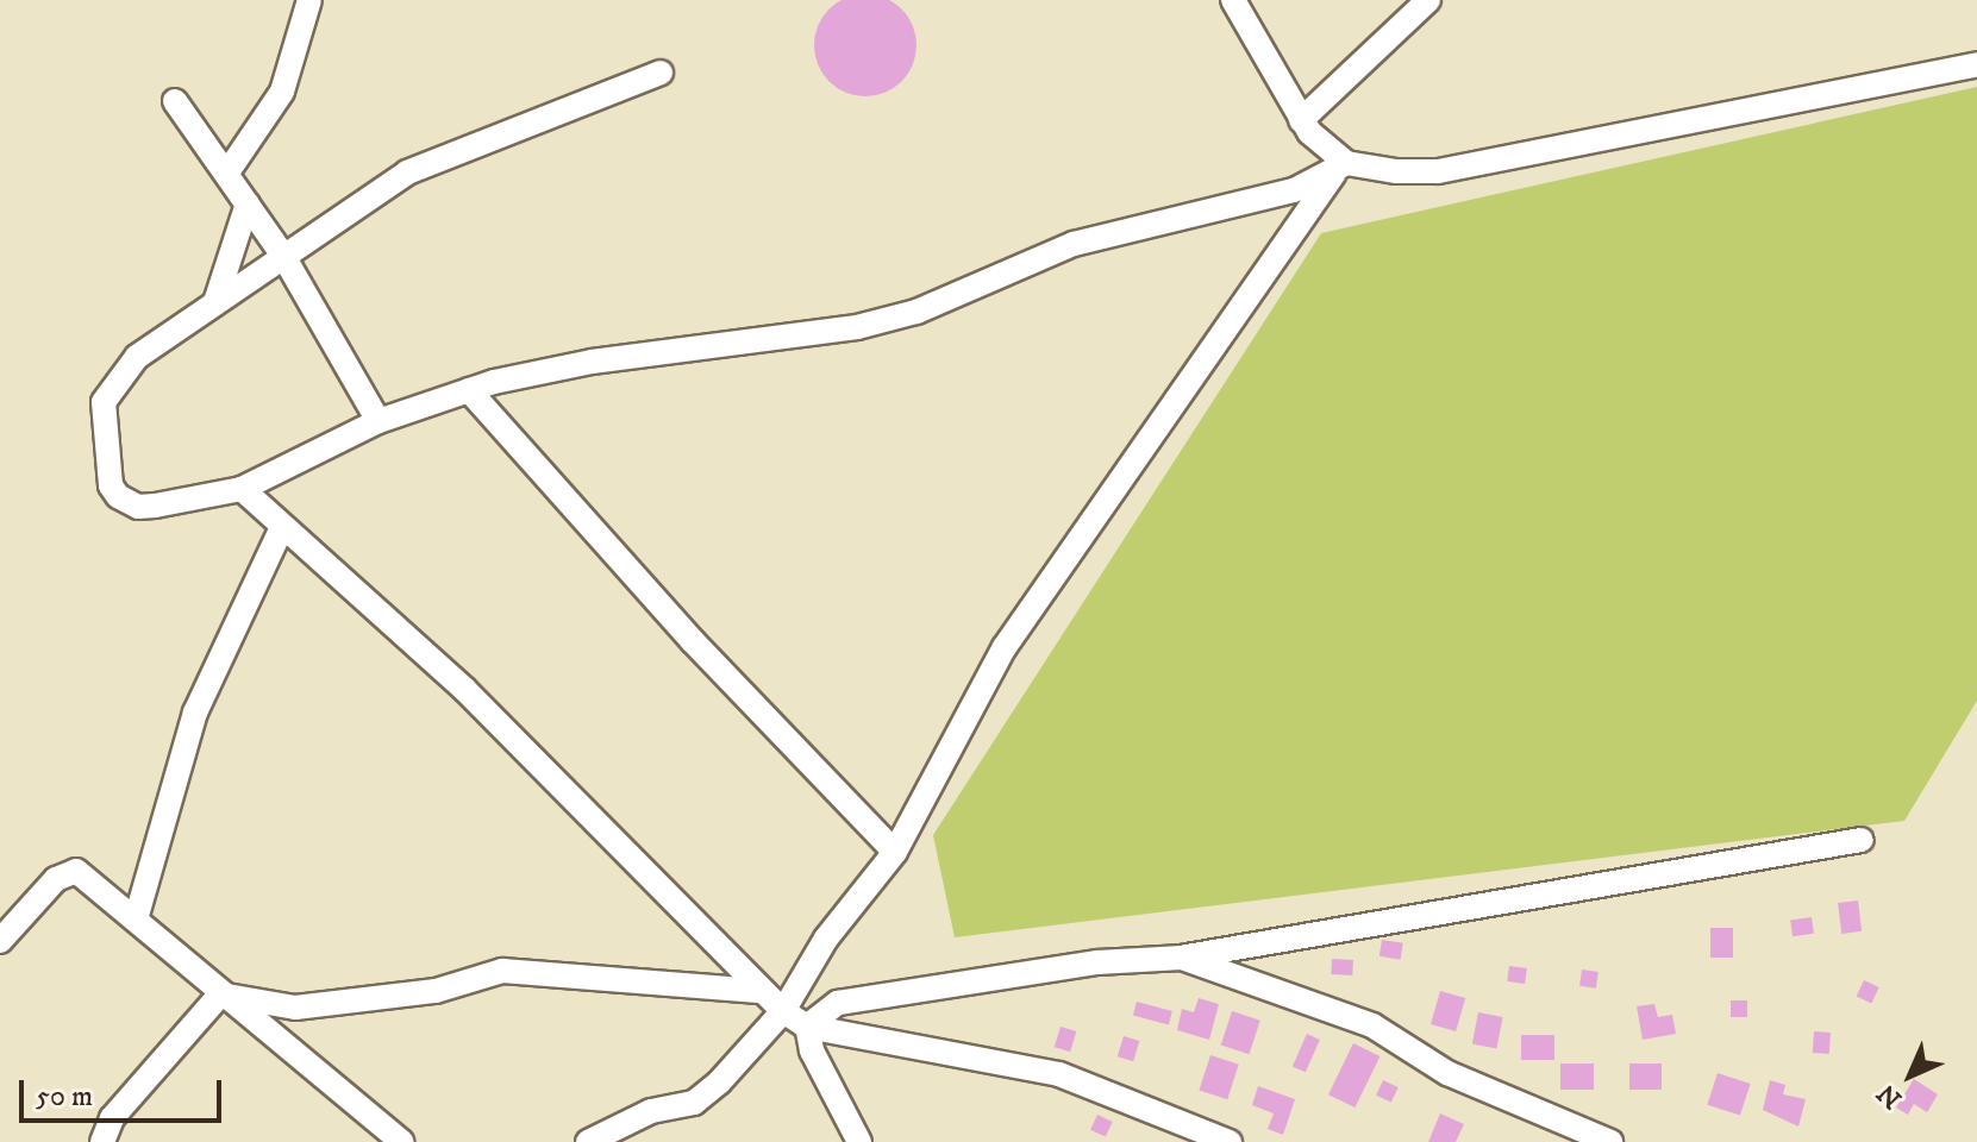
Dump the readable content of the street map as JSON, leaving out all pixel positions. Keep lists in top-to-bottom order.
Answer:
{
  "scale_bar": "50 m",
  "north": "bottom left"
}
